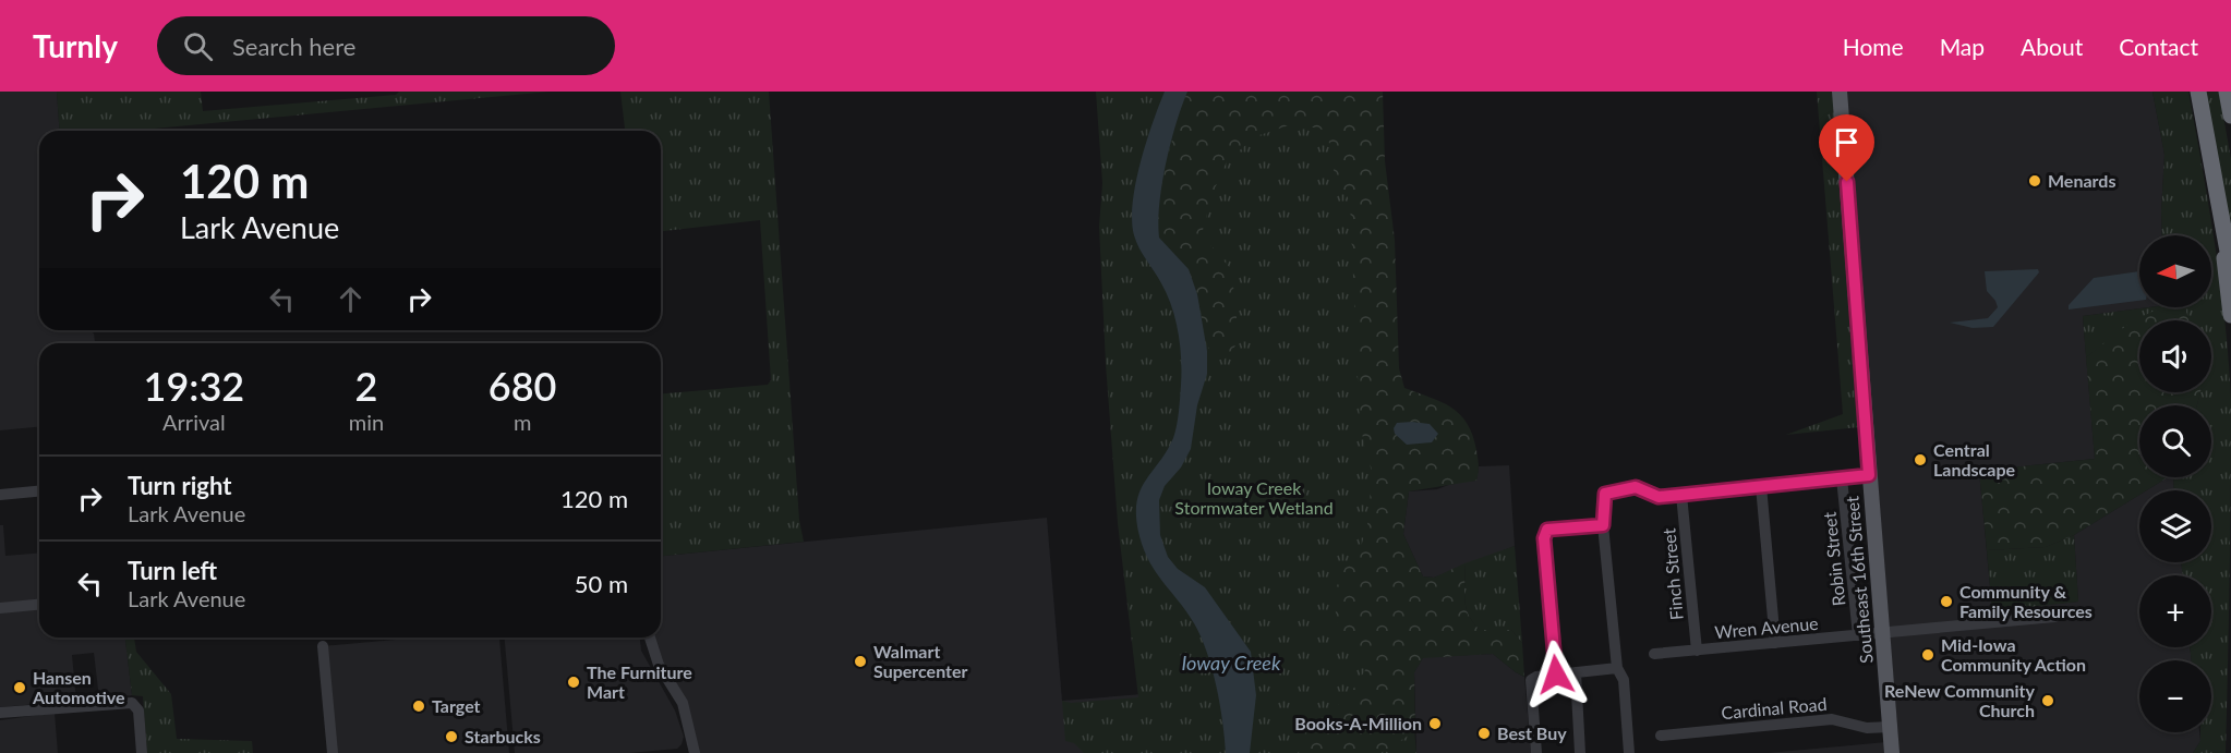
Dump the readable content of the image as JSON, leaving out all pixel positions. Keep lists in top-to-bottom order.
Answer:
{
  "streets": {
    "main road": ["Southeast 16th Street"],
    "street": [
      "Robin Street",
      "Finch Street",
      "Wren Avenue",
      "Cardinal Road"
    ]
  },
  "crossings": [
    ["Robin Street", "Wren Avenue"],
    ["Finch Street", "Wren Avenue"],
    ["Southeast 16th Street", "Wren Avenue"],
    ["Southeast 16th Street", "Cardinal Road"]
  ],
  "water": ["Ioway Creek"],
  "parks": ["Ioway Creek Stormwater Wetland"],
  "places": [
    "Menards",
    "Central Landscape",
    "Community & Family Resources",
    "Mid-Iowa Community Action",
    "Walmart Supercenter",
    "The Furniture Mart",
    "Hansen Automotive",
    "ReNew Community Church",
    "Target",
    "Books-A-Million",
    "Best Buy",
    "Starbucks"
  ],
  "north": "left",
  "page": {
    "header": "Turnly",
    "search": "Search here",
    "nav": [
      "Home",
      "Map",
      "About",
      "Contact"
    ],
    "turn": ["120 m", "Lark Avenue"],
    "map_buttons": ["+", "−"],
    "eta": [
      "19:32",
      "Arrival",
      "2",
      "min",
      "680",
      "m"
    ],
    "list": [
      {
        "name": "Turn right",
        "note": "Lark Avenue",
        "value": "120 m"
      },
      {
        "name": "Turn left",
        "note": "Lark Avenue",
        "value": "50 m"
      }
    ]
  }
}
